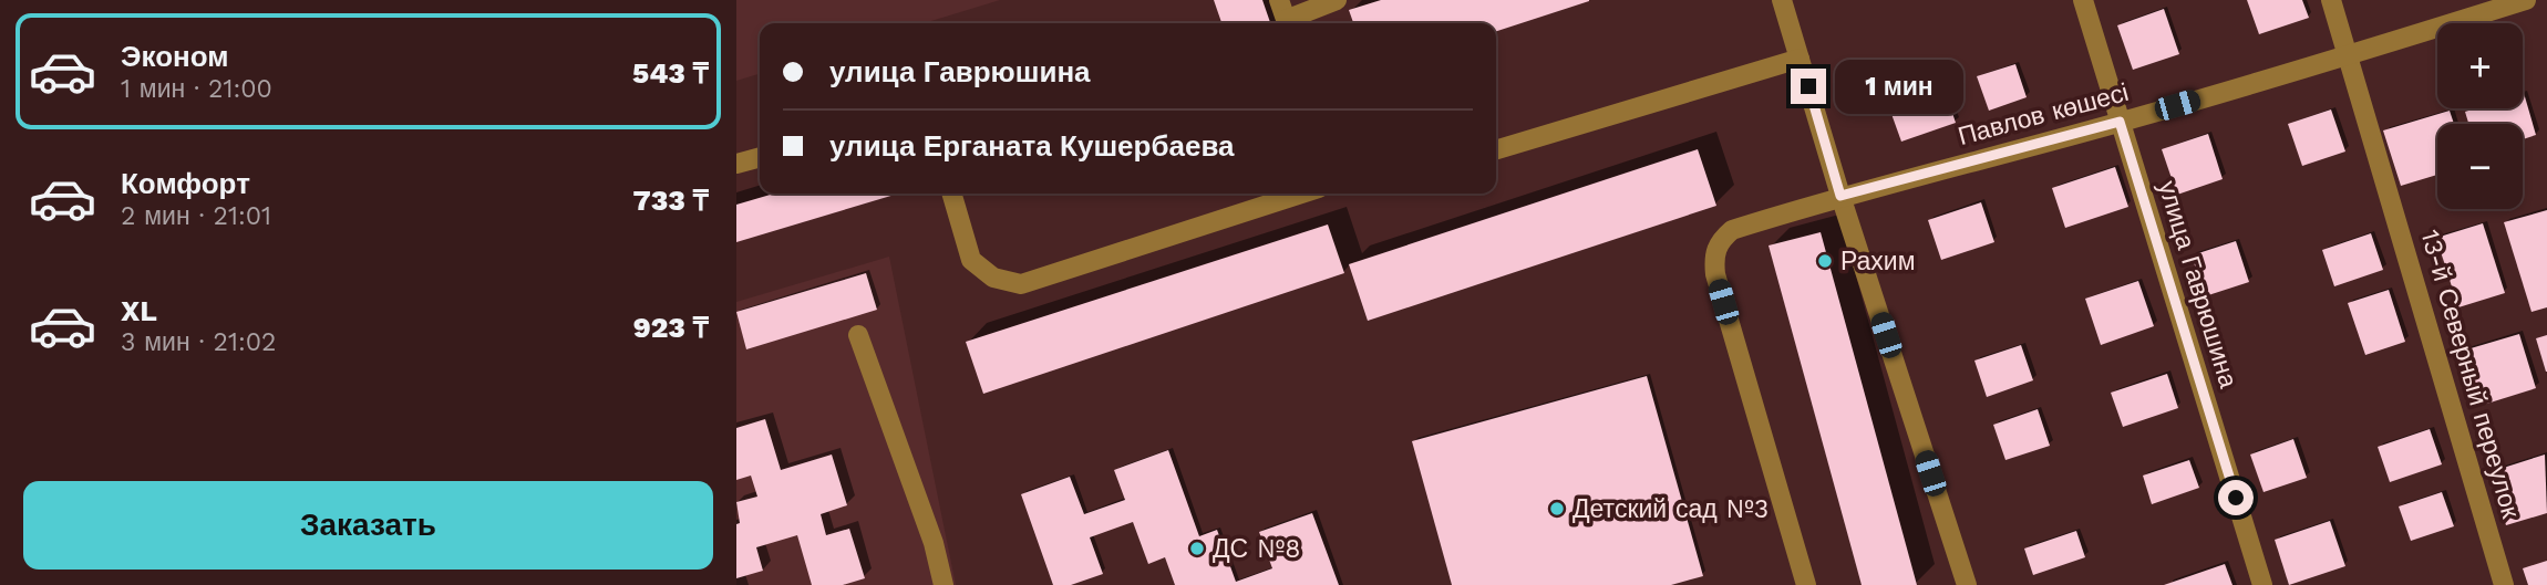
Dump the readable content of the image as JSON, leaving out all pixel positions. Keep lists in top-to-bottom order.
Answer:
{
  "streets": {
    "street": ["Павлов көшесі", "улица Гаврюшина", "13-й Северный переулок"]
  },
  "crossings": [
    ["Павлов көшесі", "улица Гаврюшина"],
    ["Павлов көшесі", "13-й Северный переулок"]
  ],
  "places": ["Рахим", "Детский сад №3", "ДС №8"],
  "page": {
    "list": [
      {
        "name": "Эконом",
        "note": "1 мин · 21:00",
        "value": "543 ₸"
      },
      {
        "name": "Комфорт",
        "note": "2 мин · 21:01",
        "value": "733 ₸"
      },
      {
        "name": "XL",
        "note": "3 мин · 21:02",
        "value": "923 ₸"
      }
    ],
    "map_buttons": ["+", "−"],
    "banner": ["улица Гаврюшина", "улица Ерганата Кушербаева"],
    "bubble": "1 мин",
    "buttons": "Заказать"
  }
}
